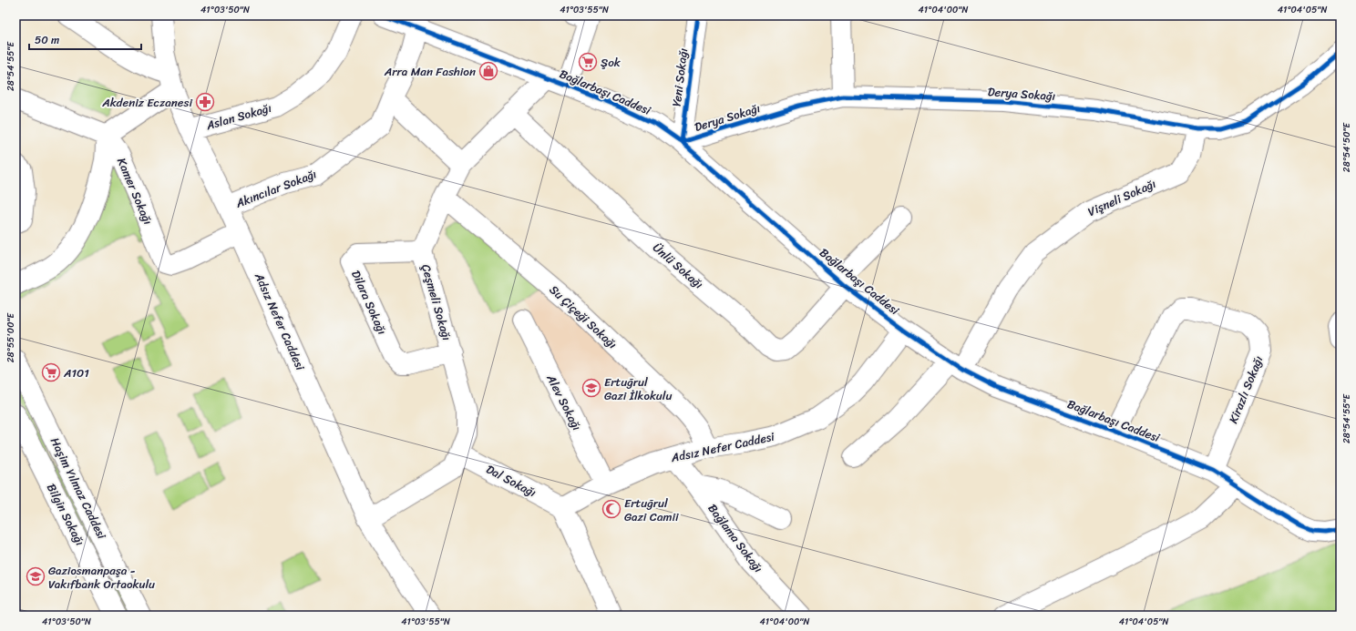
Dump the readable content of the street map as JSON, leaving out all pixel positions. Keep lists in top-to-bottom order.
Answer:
{
  "streets": {
    "street": [
      "Yeni Sokağı",
      "Bağlarbaşı Caddesi",
      "Derya Sokağı",
      "Aslan Sokağı",
      "Akıncılar Sokağı",
      "Kamer Sokağı",
      "Vişneli Sokağı",
      "Ünlü Sokağı",
      "Dilara Sokağı",
      "Çeşmeli Sokağı",
      "Su Çiçeği Sokağı",
      "Adsız Nefer Caddesi",
      "Kirazlı Sokağı",
      "Alev Sokağı",
      "Dal Sokağı",
      "Haşim Yılmaz Caddesi",
      "Bilgin Sokağı",
      "Bağlama Sokağı"
    ]
  },
  "crossings": [
    ["Yeni Sokağı", "Bağlarbaşı Caddesi"],
    ["Yeni Sokağı", "Derya Sokağı"],
    ["Bağlarbaşı Caddesi", "Derya Sokağı"],
    ["Bağlarbaşı Caddesi", "Akıncılar Sokağı"],
    ["Bağlarbaşı Caddesi", "Vişneli Sokağı"],
    ["Bağlarbaşı Caddesi", "Ünlü Sokağı"],
    ["Bağlarbaşı Caddesi", "Çeşmeli Sokağı"],
    ["Bağlarbaşı Caddesi", "Adsız Nefer Caddesi"],
    ["Bağlarbaşı Caddesi", "Kirazlı Sokağı"],
    ["Derya Sokağı", "Vişneli Sokağı"],
    ["Aslan Sokağı", "Adsız Nefer Caddesi"],
    ["Akıncılar Sokağı", "Adsız Nefer Caddesi"],
    ["Kamer Sokağı", "Adsız Nefer Caddesi"],
    ["Ünlü Sokağı", "Çeşmeli Sokağı"],
    ["Dilara Sokağı", "Çeşmeli Sokağı"],
    ["Çeşmeli Sokağı", "Su Çiçeği Sokağı"],
    ["Çeşmeli Sokağı", "Adsız Nefer Caddesi"],
    ["Çeşmeli Sokağı", "Dal Sokağı"],
    ["Su Çiçeği Sokağı", "Adsız Nefer Caddesi"],
    ["Adsız Nefer Caddesi", "Alev Sokağı"],
    ["Adsız Nefer Caddesi", "Dal Sokağı"],
    ["Adsız Nefer Caddesi", "Bağlama Sokağı"]
  ],
  "places": {
    "supermarket": ["Şok", "A101"],
    "shop": ["Arra Man Fashion"],
    "pharmacy": ["Akdeniz Eczanesi"],
    "school or university": ["Ertuğrul Gazi İlkokulu", "Gaziosmanpaşa - Vakıfbank Ortaokulu"],
    "mosque": ["Ertuğrul Gazi Camii"]
  },
  "scale_bar": "50 m",
  "coordinates": [
    "41°03'50\"N",
    "41°03'55\"N",
    "41°04'00\"N",
    "41°04'05\"N",
    "28°54'55\"E",
    "28°54'50\"E",
    "28°55'00\"E"
  ]
}
